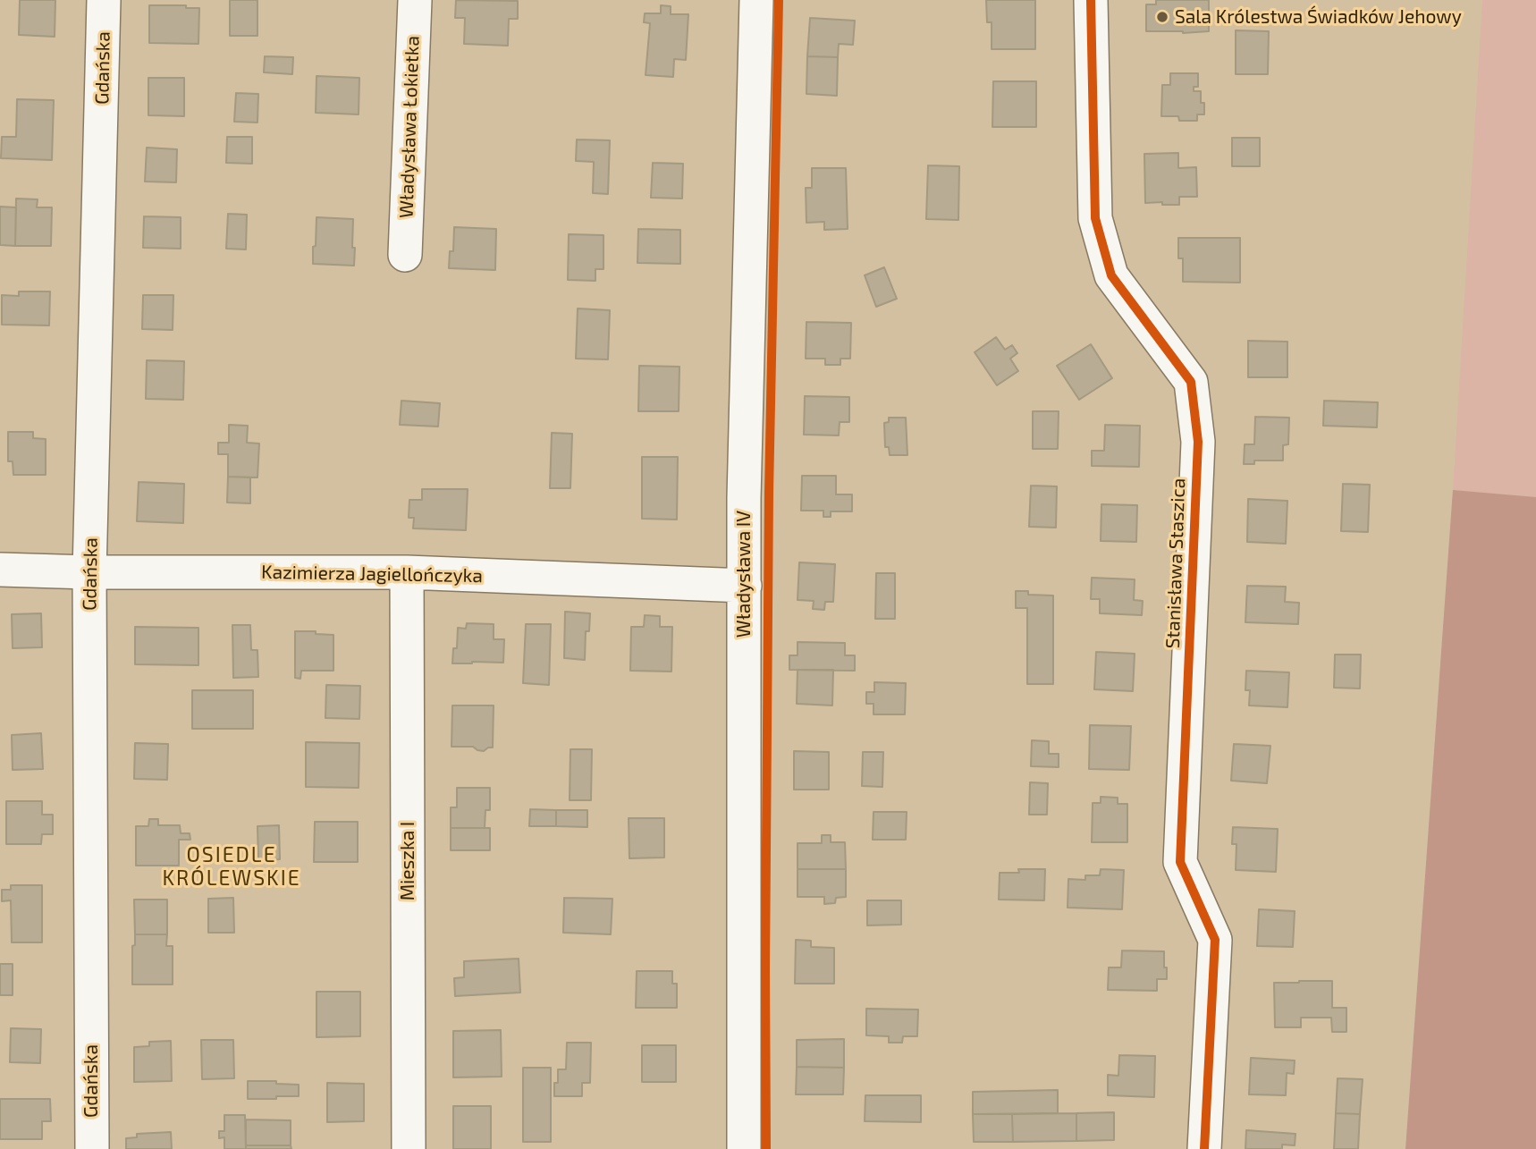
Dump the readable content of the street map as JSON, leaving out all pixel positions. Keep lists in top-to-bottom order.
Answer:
{
  "streets": {
    "street": [
      "Gdańska",
      "Władysława Łokietka",
      "Stanisława Staszica",
      "Kazimierza Jagiellończyka",
      "Władysława IV",
      "Mieszka I"
    ]
  },
  "crossings": [
    ["Gdańska", "Kazimierza Jagiellończyka"],
    ["Kazimierza Jagiellończyka", "Władysława IV"],
    ["Kazimierza Jagiellończyka", "Mieszka I"]
  ],
  "districts": ["OSIEDLE KRÓLEWSKIE"],
  "places": ["Sala Królestwa Świadków Jehowy"]
}
